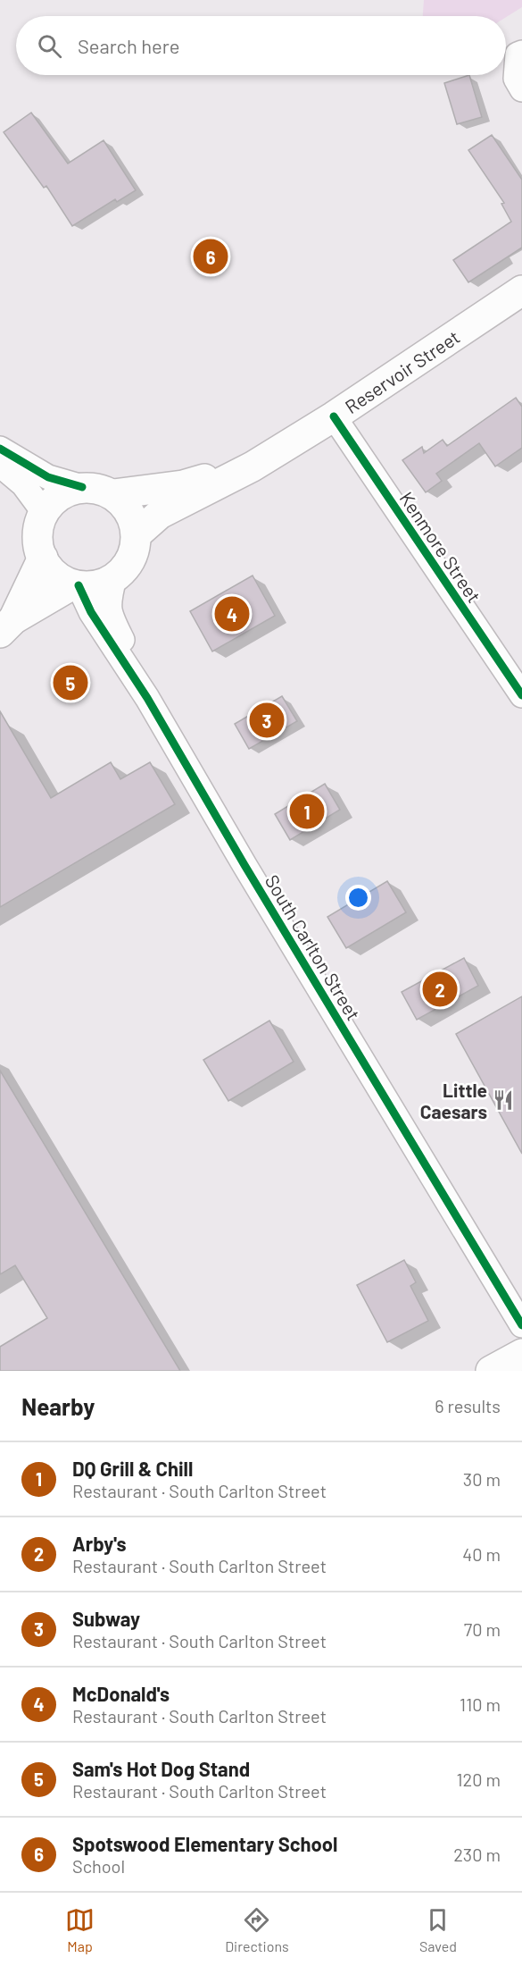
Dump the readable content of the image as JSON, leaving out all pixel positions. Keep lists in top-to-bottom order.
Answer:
{
  "streets": {
    "main road": ["Reservoir Street"],
    "street": ["Kenmore Street", "South Carlton Street"]
  },
  "crossings": [
    ["Reservoir Street", "Kenmore Street"],
    ["Reservoir Street", "South Carlton Street"]
  ],
  "places": {
    "restaurant": ["Little Caesars"]
  },
  "page": {
    "search": "Search here",
    "pins": [
      "6",
      "4",
      "5",
      "3",
      "1",
      "2"
    ],
    "heading": ["Nearby", "6 results"],
    "list": [
      {
        "mark": "1",
        "name": "DQ Grill & Chill",
        "note": "Restaurant · South Carlton Street",
        "value": "30 m"
      },
      {
        "mark": "2",
        "name": "Arby's",
        "note": "Restaurant · South Carlton Street",
        "value": "40 m"
      },
      {
        "mark": "3",
        "name": "Subway",
        "note": "Restaurant · South Carlton Street",
        "value": "70 m"
      },
      {
        "mark": "4",
        "name": "McDonald's",
        "note": "Restaurant · South Carlton Street",
        "value": "110 m"
      },
      {
        "mark": "5",
        "name": "Sam's Hot Dog Stand",
        "note": "Restaurant · South Carlton Street",
        "value": "120 m"
      },
      {
        "mark": "6",
        "name": "Spotswood Elementary School",
        "note": "School",
        "value": "230 m"
      }
    ],
    "nav": ["Map", "Directions", "Saved"]
  }
}
